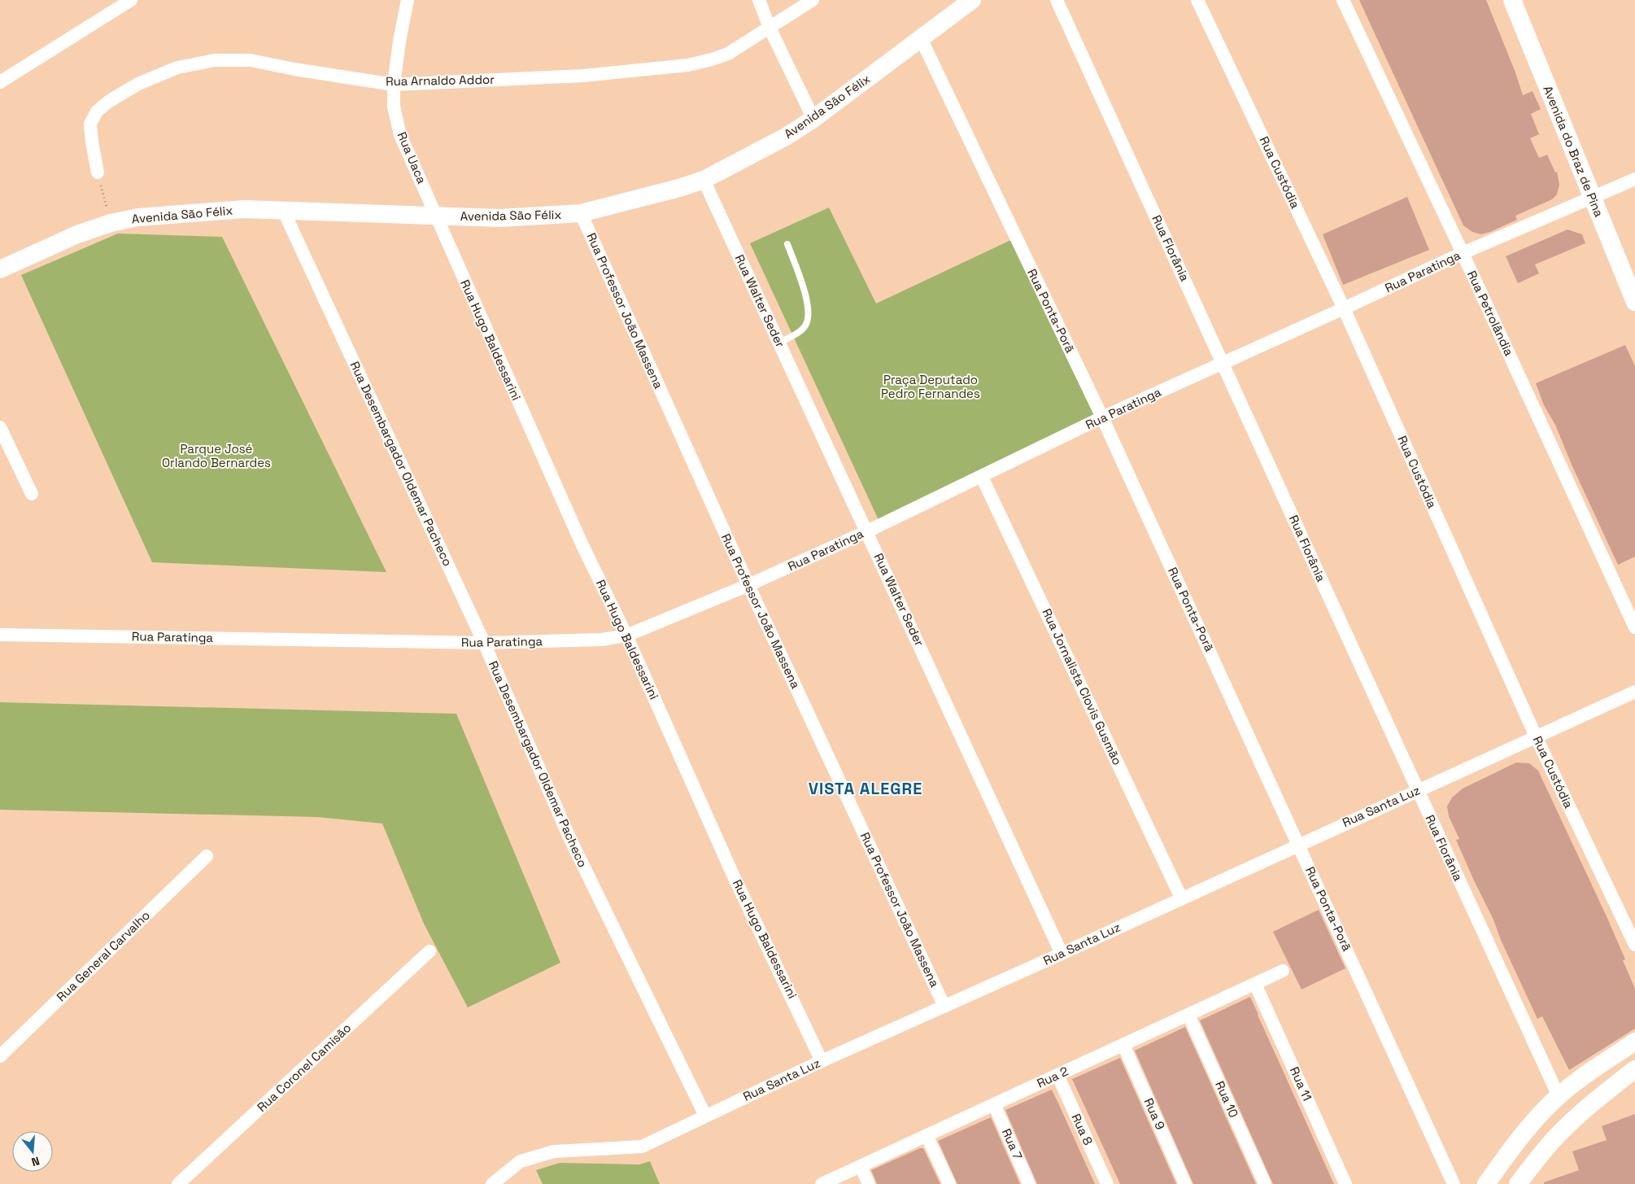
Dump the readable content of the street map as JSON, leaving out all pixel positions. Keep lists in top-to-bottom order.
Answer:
{
  "streets": {
    "street": [
      "Rua Arnaldo Addor",
      "Avenida São Félix",
      "Avenida do Braz de Pina",
      "Rua Uaca",
      "Rua Custódia",
      "Rua Florânia",
      "Rua Paratinga",
      "Rua Walter Seder",
      "Rua Professor João Massena",
      "Rua Ponta-Porã",
      "Rua Petrolândia",
      "Rua Hugo Baldessarini",
      "Rua Desembargador Oldemar Pacheco",
      "Rua Jornalista Clovis Gusmão",
      "Rua Santa Luz",
      "Rua General Carvalho",
      "Rua Coronel Camisão",
      "Rua 2",
      "Rua 11",
      "Rua 10",
      "Rua 9",
      "Rua 8",
      "Rua 7"
    ]
  },
  "crossings": [
    ["Rua Arnaldo Addor", "Rua Uaca"],
    ["Avenida São Félix", "Rua Uaca"],
    ["Avenida São Félix", "Rua Walter Seder"],
    ["Avenida São Félix", "Rua Professor João Massena"],
    ["Avenida São Félix", "Rua Ponta-Porã"],
    ["Avenida São Félix", "Rua Hugo Baldessarini"],
    ["Avenida São Félix", "Rua Desembargador Oldemar Pacheco"],
    ["Avenida do Braz de Pina", "Rua Paratinga"],
    ["Rua Uaca", "Rua Hugo Baldessarini"],
    ["Rua Custódia", "Rua Paratinga"],
    ["Rua Custódia", "Rua Santa Luz"],
    ["Rua Florânia", "Rua Paratinga"],
    ["Rua Florânia", "Rua Santa Luz"],
    ["Rua Paratinga", "Rua Walter Seder"],
    ["Rua Paratinga", "Rua Professor João Massena"],
    ["Rua Paratinga", "Rua Ponta-Porã"],
    ["Rua Paratinga", "Rua Petrolândia"],
    ["Rua Paratinga", "Rua Hugo Baldessarini"],
    ["Rua Paratinga", "Rua Desembargador Oldemar Pacheco"],
    ["Rua Paratinga", "Rua Jornalista Clovis Gusmão"],
    ["Rua Walter Seder", "Rua Santa Luz"],
    ["Rua Professor João Massena", "Rua Santa Luz"],
    ["Rua Ponta-Porã", "Rua Santa Luz"],
    ["Rua Hugo Baldessarini", "Rua Santa Luz"],
    ["Rua Desembargador Oldemar Pacheco", "Rua Santa Luz"],
    ["Rua Jornalista Clovis Gusmão", "Rua Santa Luz"],
    ["Rua 2", "Rua 11"],
    ["Rua 2", "Rua 10"],
    ["Rua 2", "Rua 9"],
    ["Rua 2", "Rua 8"],
    ["Rua 2", "Rua 7"]
  ],
  "districts": ["VISTA ALEGRE"],
  "parks": ["Praça Deputado Pedro Fernandes", "Parque José Orlando Bernardes"],
  "north": "bottom"
}
